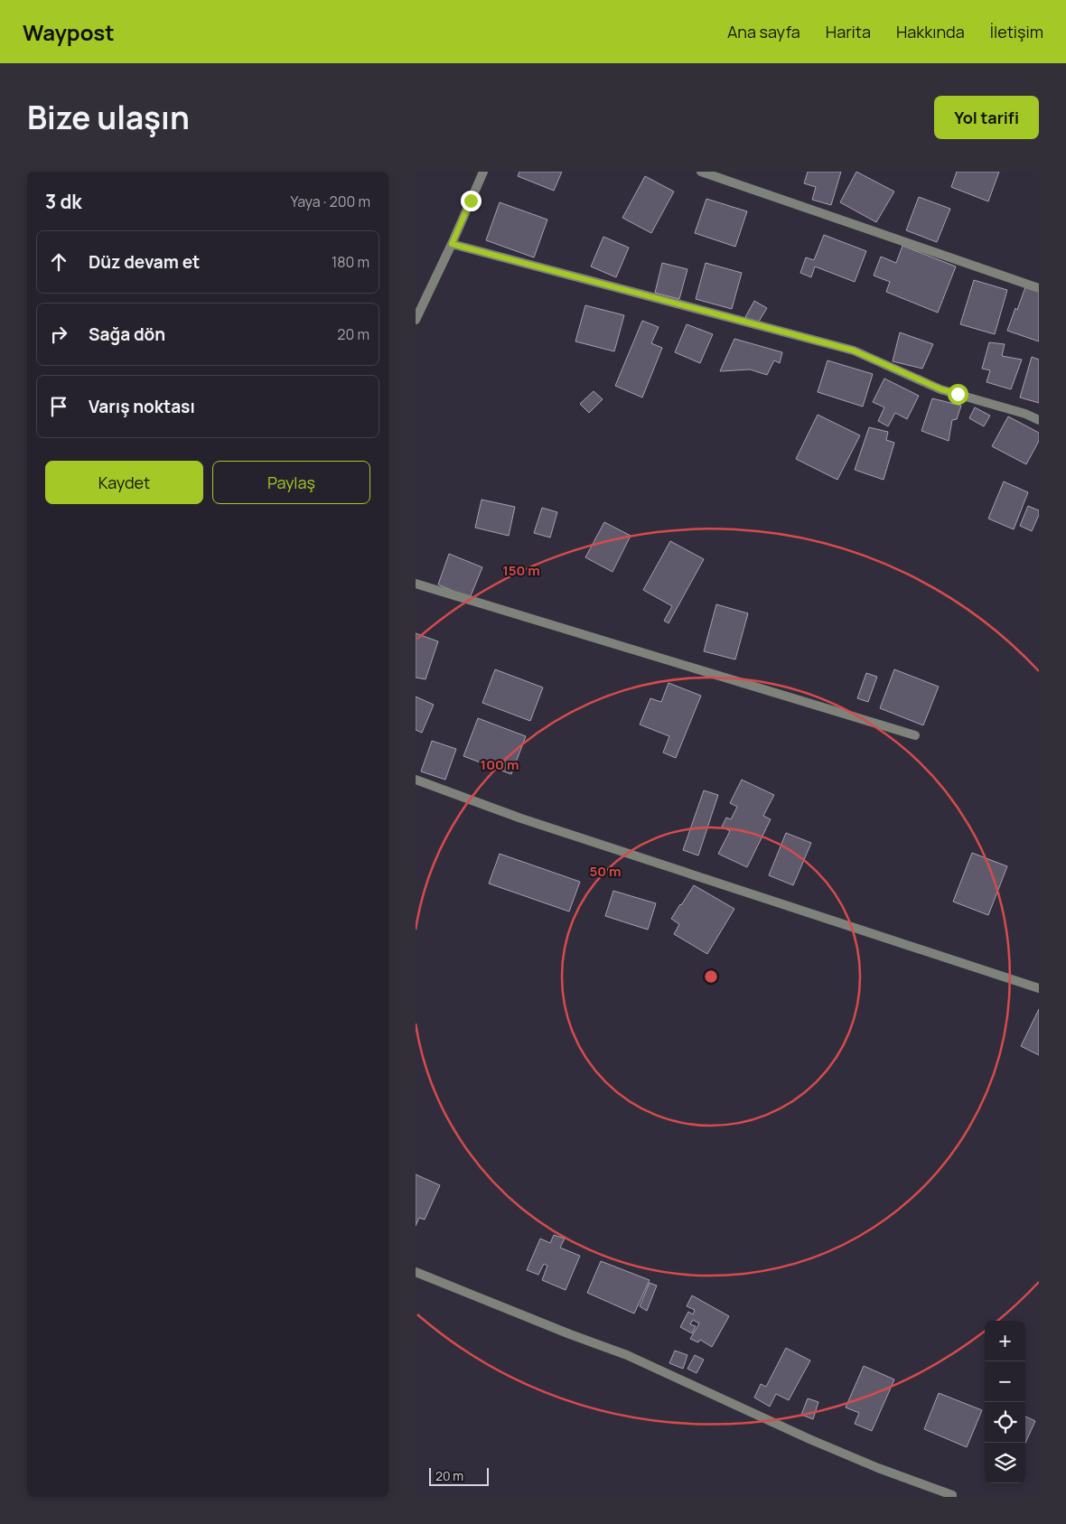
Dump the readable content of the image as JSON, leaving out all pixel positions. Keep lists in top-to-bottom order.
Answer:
{
  "scale_bar": "20 m",
  "page": {
    "header": "Waypost",
    "nav": [
      "Ana sayfa",
      "Harita",
      "Hakkında",
      "İletişim"
    ],
    "title": "Bize ulaşın",
    "buttons": [
      "Yol tarifi",
      ["Kaydet", "Paylaş"]
    ],
    "heading": ["3 dk", "Yaya · 200 m"],
    "list": [
      ["Düz devam et", "180 m"],
      ["Sağa dön", "20 m"],
      "Varış noktası"
    ],
    "map_buttons": ["+", "−"],
    "scale": "20 m"
  },
  "rings": ["150 m", "100 m", "50 m"]
}
